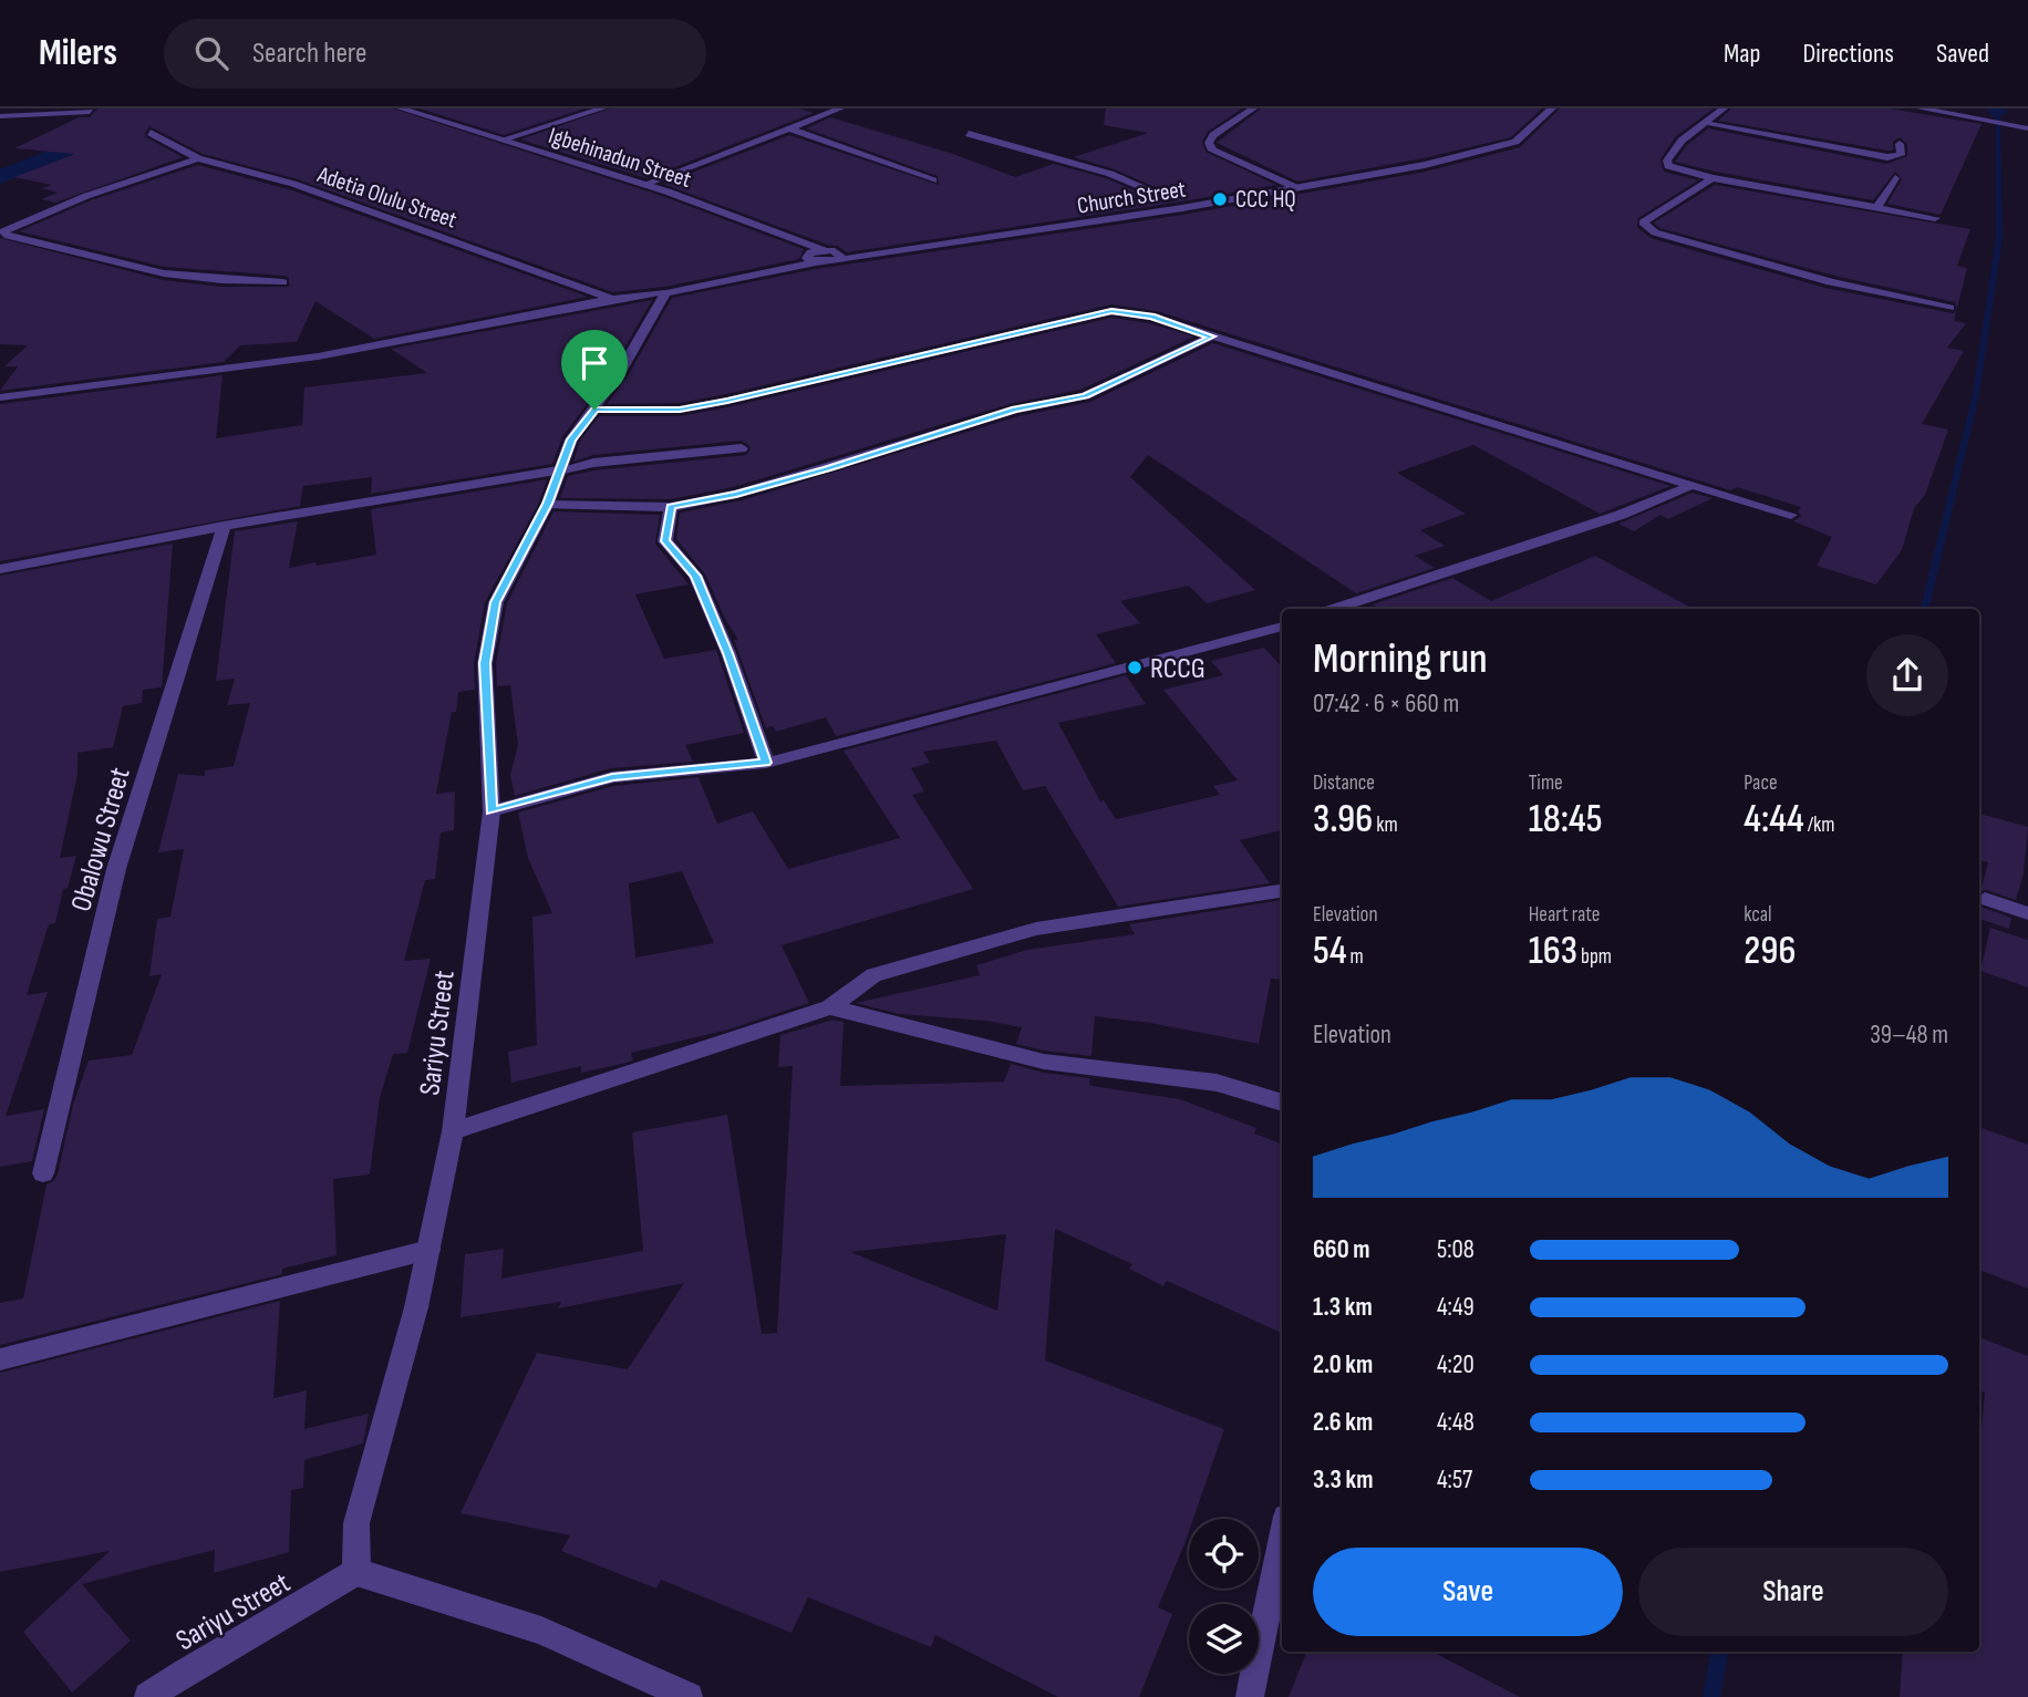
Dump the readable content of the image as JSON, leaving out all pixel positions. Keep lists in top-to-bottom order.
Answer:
{
  "streets": {
    "street": [
      "Igbehinadun Street",
      "Adetia Olulu Street",
      "Church Street",
      "Obalowu Street",
      "Sariyu Street"
    ]
  },
  "crossings": [
    ["Igbehinadun Street", "Church Street"],
    ["Adetia Olulu Street", "Church Street"],
    ["Church Street", "Sariyu Street"]
  ],
  "places": ["CCC HQ", "RCCG"],
  "page": {
    "header": "Milers",
    "search": "Search here",
    "nav": ["Map", "Directions", "Saved"],
    "heading": ["Morning run", "07:42 · 6 × 660 m"],
    "stats": [
      ["Distance", "3.96 km"],
      ["Time", "18:45"],
      ["Pace", "4:44 /km"],
      ["Elevation", "54 m"],
      ["Heart rate", "163 bpm"],
      ["kcal", "296"]
    ],
    "chart": ["Elevation", "39–48 m"],
    "list": [
      {
        "name": "660 m",
        "note": "5:08"
      },
      {
        "name": "1.3 km",
        "note": "4:49"
      },
      {
        "name": "2.0 km",
        "note": "4:20"
      },
      {
        "name": "2.6 km",
        "note": "4:48"
      },
      {
        "name": "3.3 km",
        "note": "4:57"
      }
    ],
    "buttons": ["Save", "Share"]
  }
}
